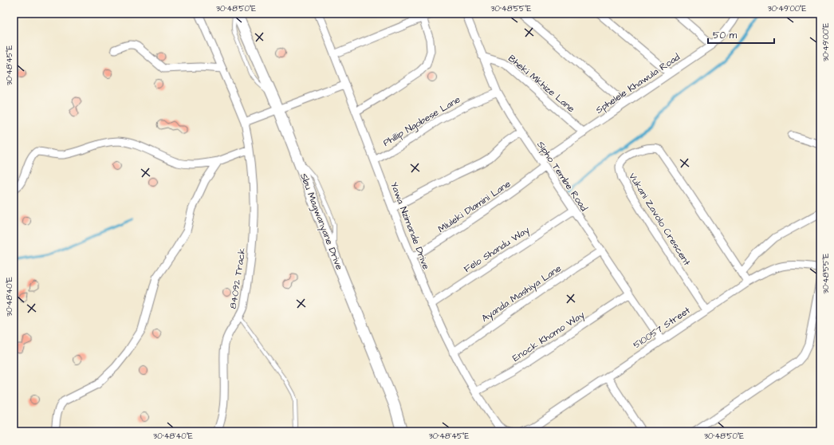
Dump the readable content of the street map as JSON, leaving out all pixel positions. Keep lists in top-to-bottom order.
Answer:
{
  "streets": {
    "main road": ["Sbu Magwanyane Drive"],
    "street": [
      "Bheki Mkhize Lane",
      "Sphelele Khawula Road",
      "Phillip Ngobese Lane",
      "Sipho Tembe Road",
      "Mluleki Dlamini Lane",
      "Vukani Zavolo Crescent",
      "Yawa Nzimande Drive",
      "Felo Shandu Way",
      "84092 Track",
      "Ayanda Mashiya Lane",
      "510057 Street",
      "Enock Khomo Way"
    ]
  },
  "crossings": [
    ["Bheki Mkhize Lane", "Sphelele Khawula Road"],
    ["Bheki Mkhize Lane", "Sipho Tembe Road"],
    ["Sphelele Khawula Road", "Sipho Tembe Road"],
    ["Sphelele Khawula Road", "Mluleki Dlamini Lane"],
    ["Phillip Ngobese Lane", "Sipho Tembe Road"],
    ["Phillip Ngobese Lane", "Yawa Nzimande Drive"],
    ["Sipho Tembe Road", "Mluleki Dlamini Lane"],
    ["Sipho Tembe Road", "Felo Shandu Way"],
    ["Sipho Tembe Road", "Ayanda Mashiya Lane"],
    ["Sipho Tembe Road", "510057 Street"],
    ["Sipho Tembe Road", "Enock Khomo Way"],
    ["Mluleki Dlamini Lane", "Yawa Nzimande Drive"],
    ["Vukani Zavolo Crescent", "510057 Street"],
    ["Yawa Nzimande Drive", "Felo Shandu Way"],
    ["Yawa Nzimande Drive", "Ayanda Mashiya Lane"],
    ["Yawa Nzimande Drive", "Enock Khomo Way"]
  ],
  "scale_bar": "50 m",
  "coordinates": [
    "30°48'50\"E",
    "30°48'55\"E",
    "30°49'00\"E",
    "30°48'45\"E",
    "30°48'40\"E"
  ]
}
